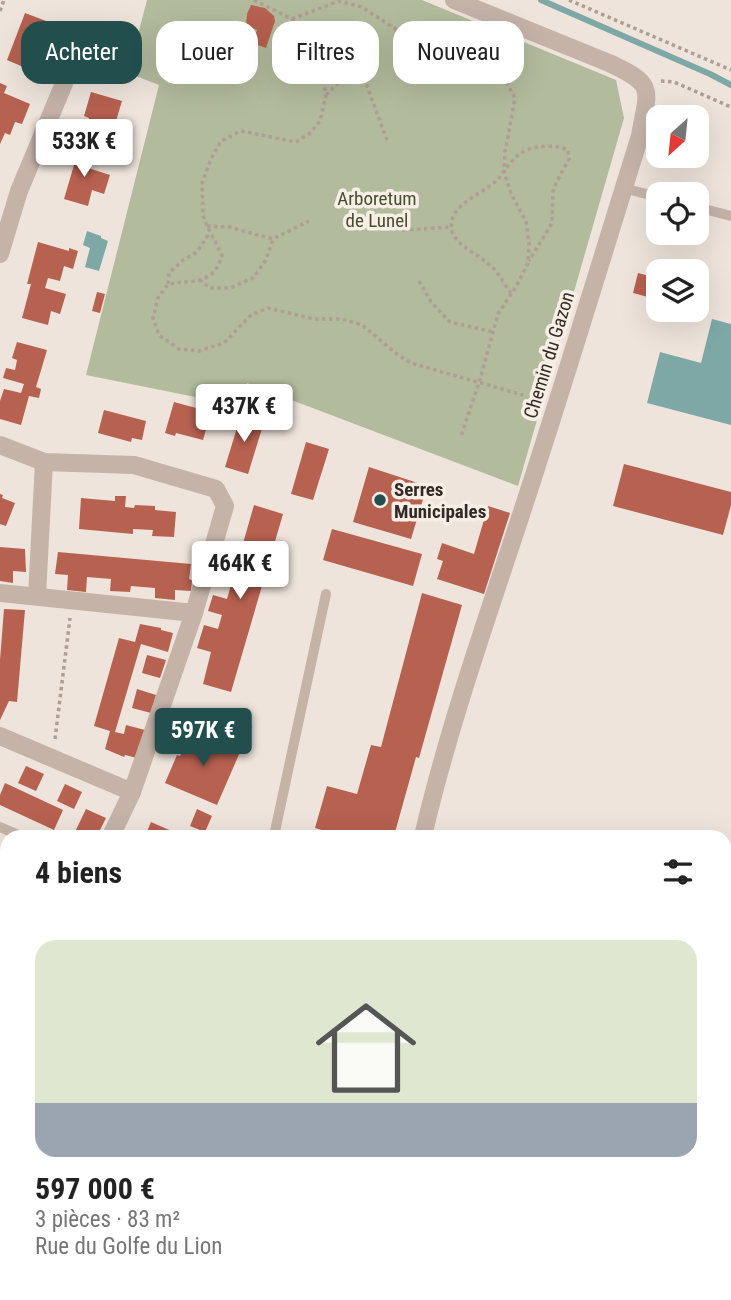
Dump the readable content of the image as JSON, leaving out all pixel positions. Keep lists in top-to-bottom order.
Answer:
{
  "streets": {
    "street": ["Chemin du Gazon"]
  },
  "parks": ["Arboretum de Lunel"],
  "places": ["Serres Municipales"],
  "north": "bottom left",
  "page": {
    "chip": [
      "Acheter",
      "Louer",
      "Filtres",
      "Nouveau"
    ],
    "price": [
      "533K €",
      "437K €",
      "464K €",
      "597K €"
    ],
    "heading": "4 biens",
    "list": [
      {
        "name": "597 000 €",
        "note": "3 pièces · 83 m² · Rue du Golfe du Lion"
      }
    ]
  }
}
